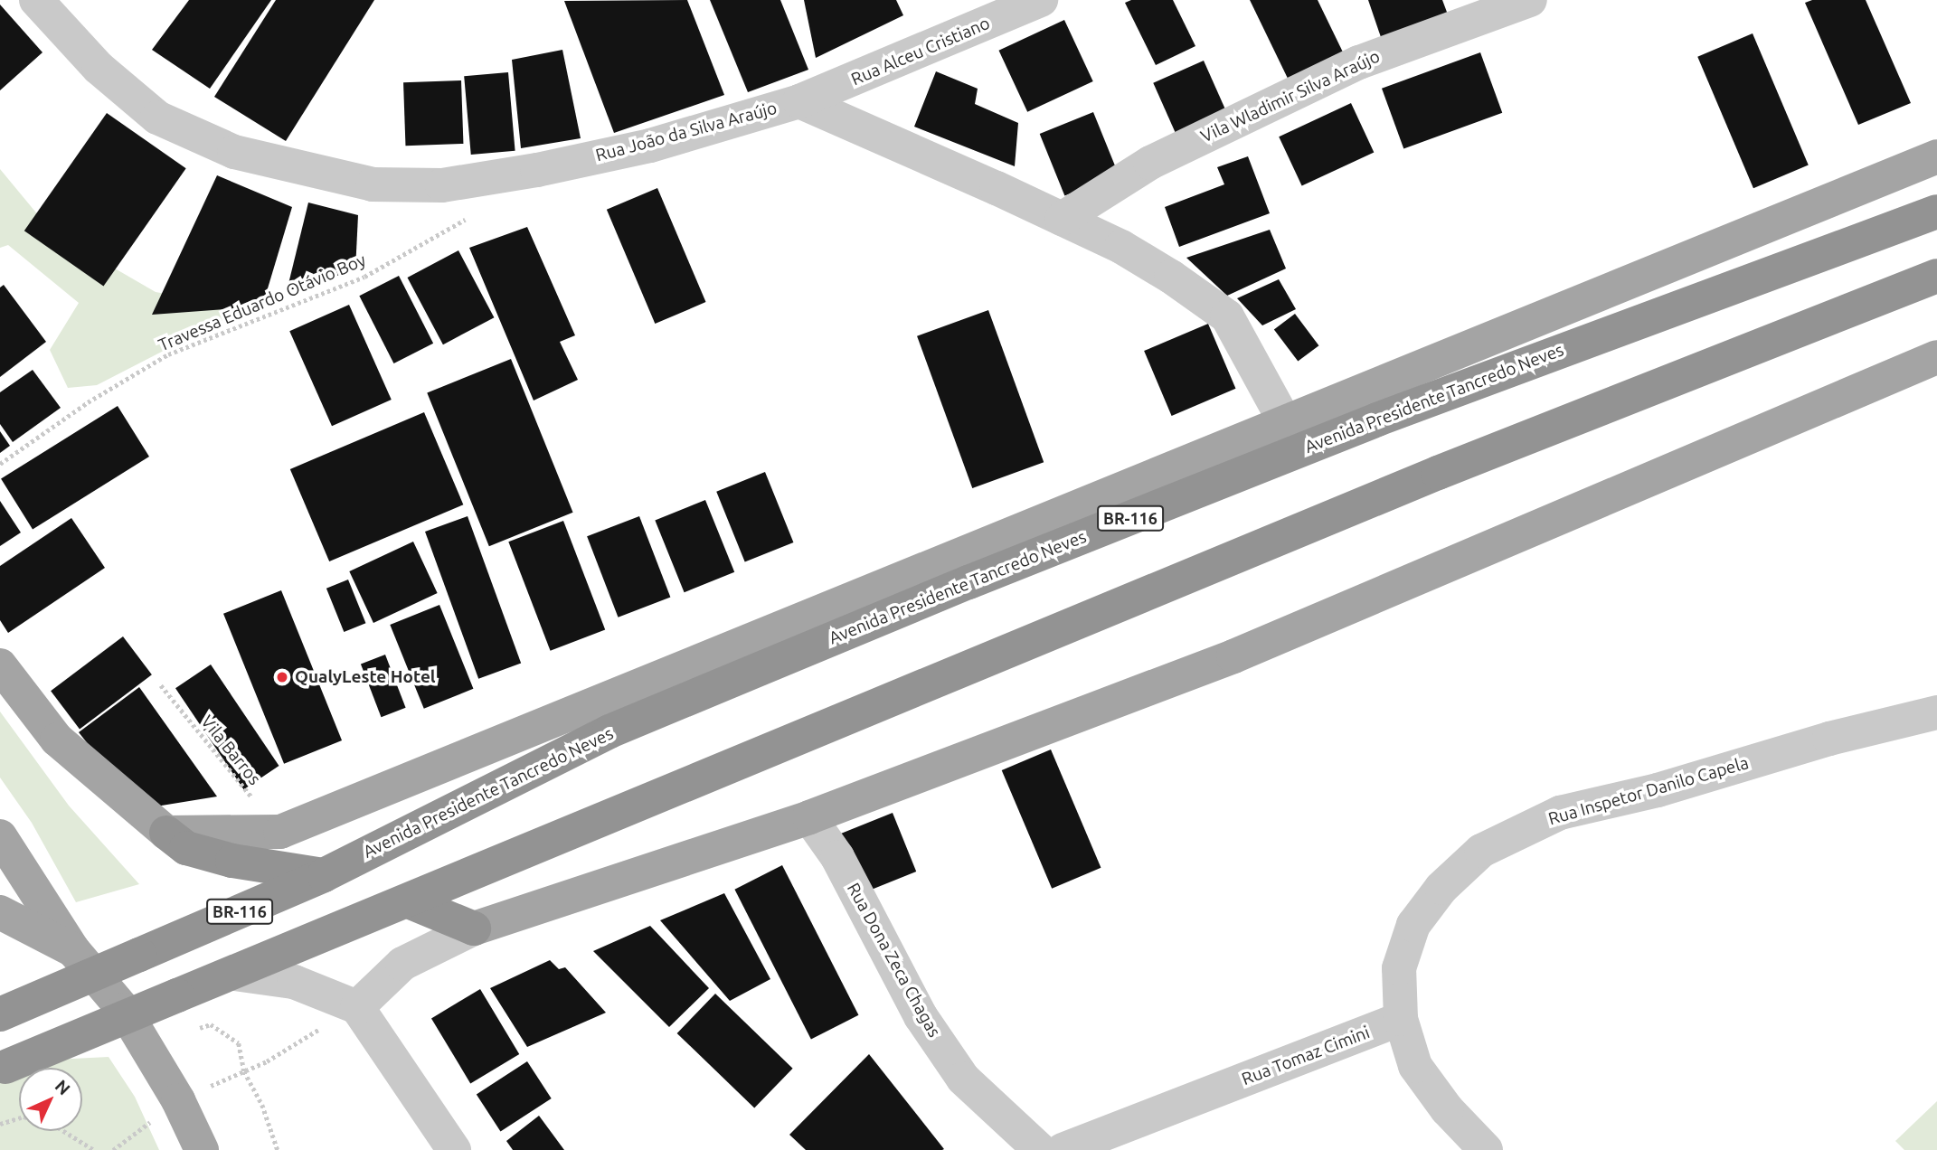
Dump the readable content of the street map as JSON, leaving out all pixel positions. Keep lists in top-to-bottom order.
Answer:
{
  "streets": {
    "highway": ["Avenida Presidente Tancredo Neves", "BR-116"],
    "street": [
      "Rua Alceu Cristiano",
      "Vila Wladimir Silva Araújo",
      "Rua João da Silva Araújo",
      "Rua Inspetor Danilo Capela",
      "Rua Dona Zeca Chagas",
      "Rua Tomaz Cimini"
    ],
    "path": ["Travessa Eduardo Otávio Boy", "Vila Barros"]
  },
  "crossings": [
    ["Rua Alceu Cristiano", "Rua João da Silva Araújo"],
    ["Vila Wladimir Silva Araújo", "Rua João da Silva Araújo"],
    ["Rua João da Silva Araújo", "Avenida Presidente Tancredo Neves"],
    ["Avenida Presidente Tancredo Neves", "Vila Barros"],
    ["Rua Inspetor Danilo Capela", "Rua Tomaz Cimini"]
  ],
  "places": ["QualyLeste Hotel"],
  "north": "top right"
}
